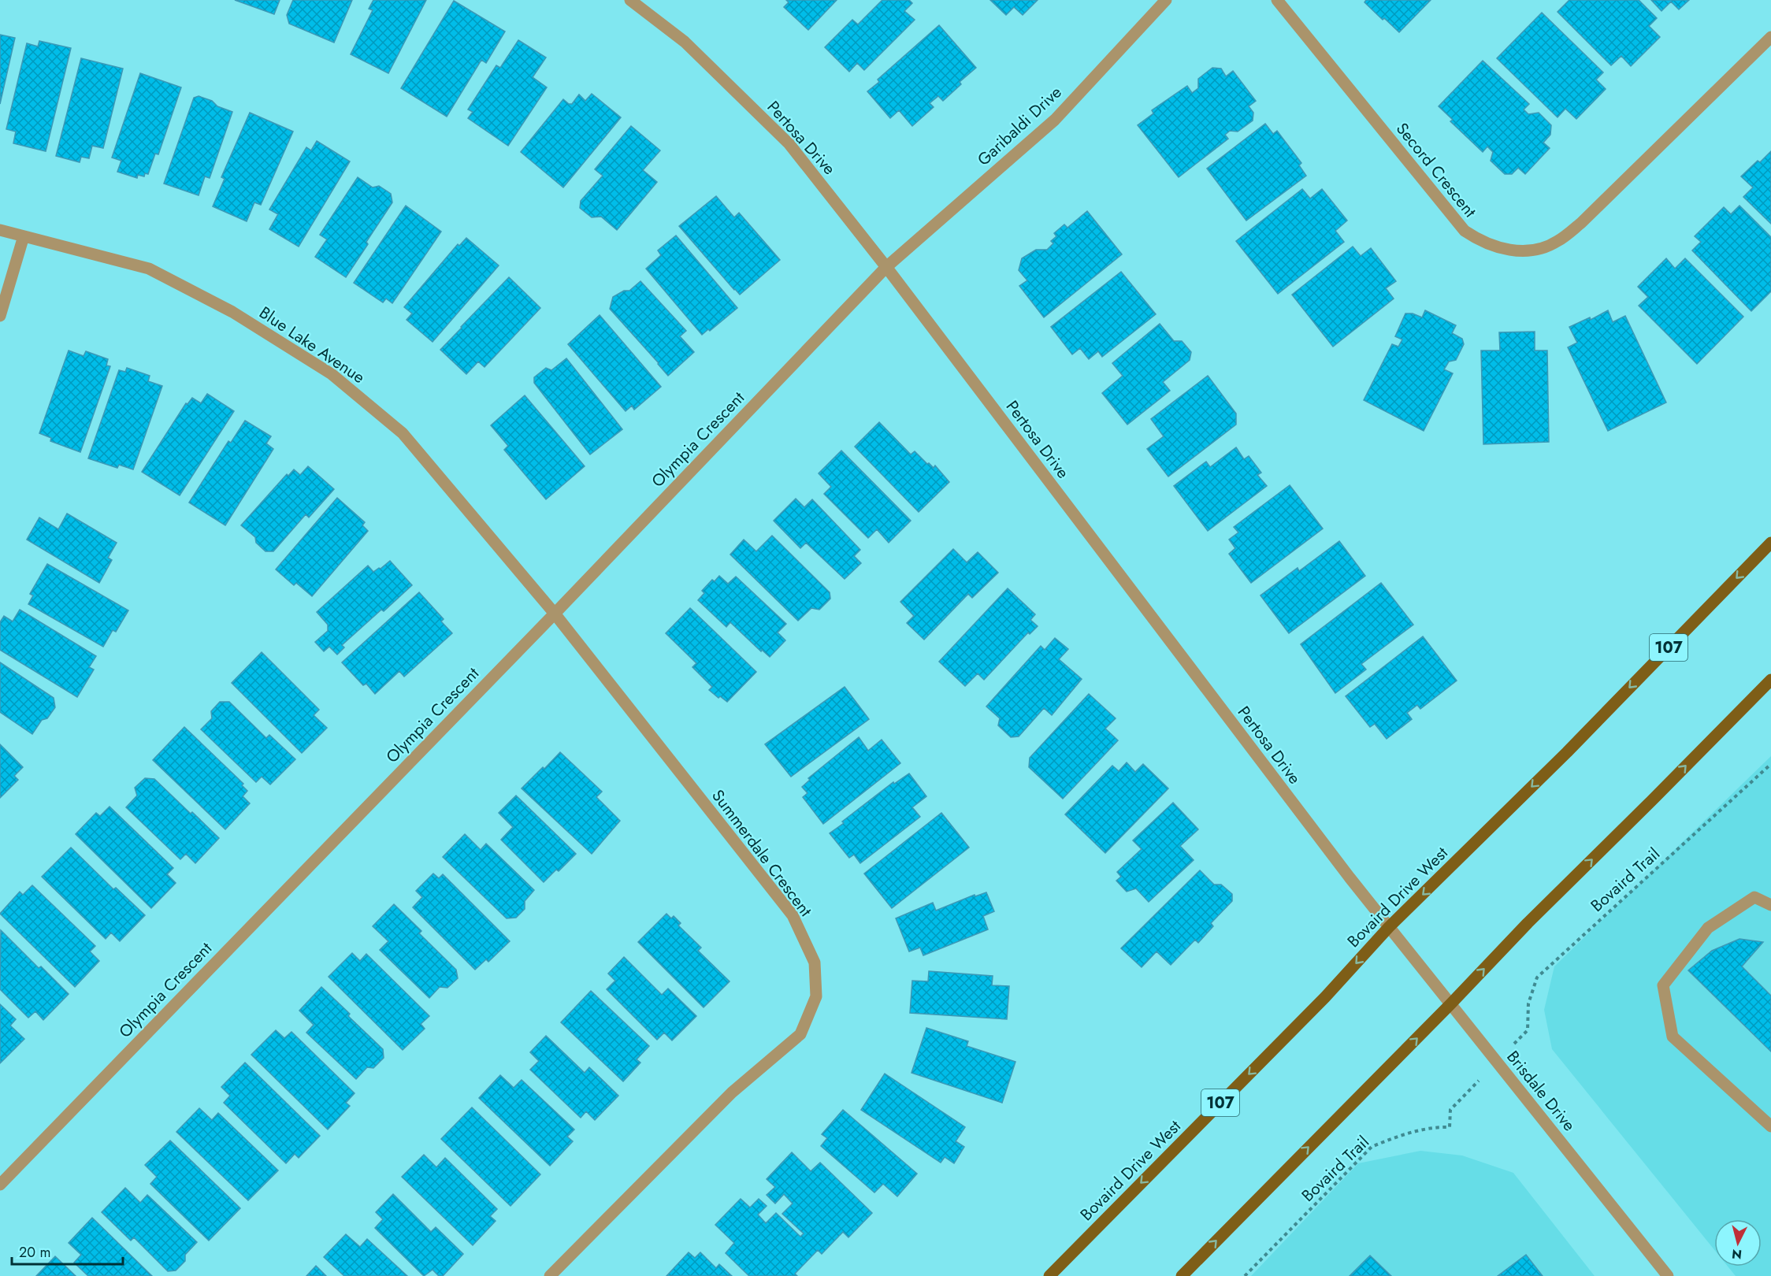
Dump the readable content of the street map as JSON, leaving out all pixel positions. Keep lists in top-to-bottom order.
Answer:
{
  "streets": {
    "main road": ["107", "Bovaird Drive West"],
    "street": [
      "Garibaldi Drive",
      "Pertosa Drive",
      "Secord Crescent",
      "Blue Lake Avenue",
      "Olympia Crescent",
      "Summerdale Crescent",
      "Brisdale Drive"
    ],
    "path": ["Bovaird Trail"]
  },
  "crossings": [
    ["Garibaldi Drive", "Pertosa Drive"],
    ["Garibaldi Drive", "Olympia Crescent"],
    ["Pertosa Drive", "Olympia Crescent"],
    ["Pertosa Drive", "Bovaird Drive West"],
    ["Pertosa Drive", "Brisdale Drive"],
    ["Blue Lake Avenue", "Olympia Crescent"],
    ["Blue Lake Avenue", "Summerdale Crescent"],
    ["Olympia Crescent", "Summerdale Crescent"],
    ["Bovaird Drive West", "Brisdale Drive"]
  ],
  "scale_bar": "20 m",
  "north": "bottom"
}
